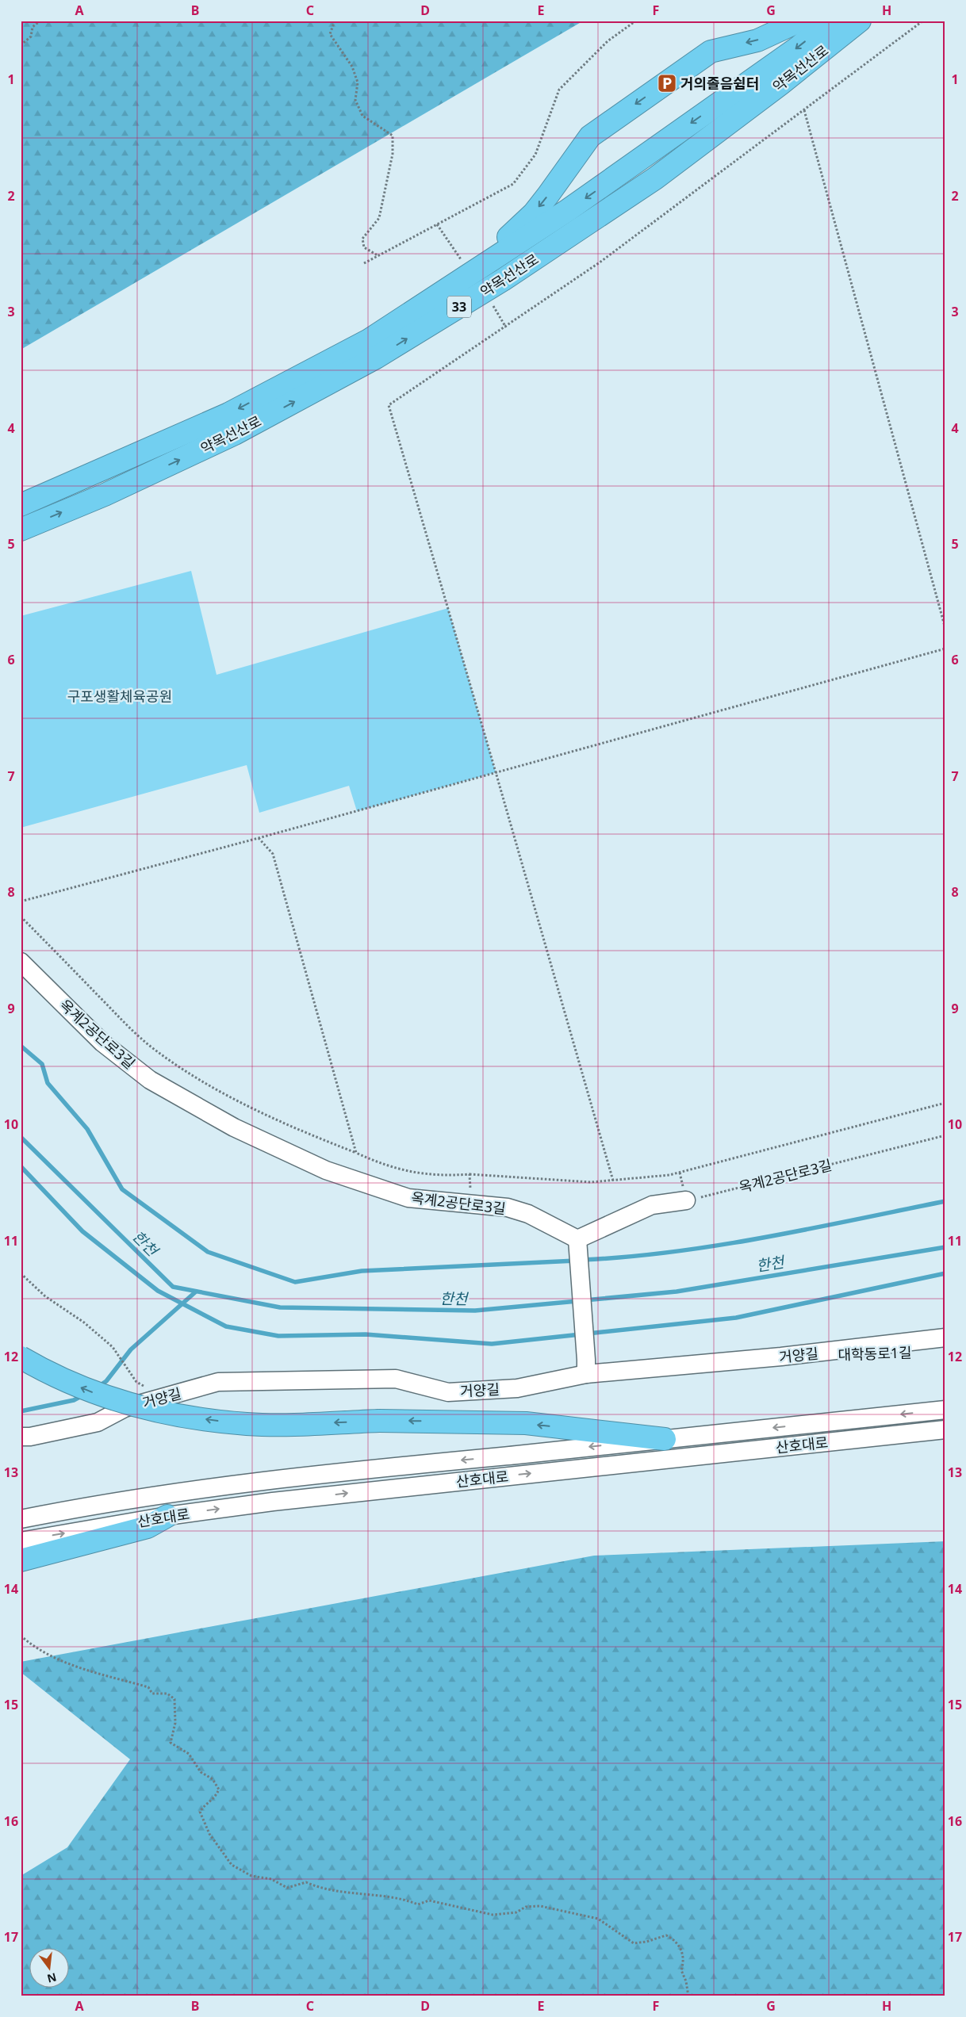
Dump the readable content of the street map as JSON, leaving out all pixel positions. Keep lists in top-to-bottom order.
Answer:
{
  "streets": {
    "highway": ["약목선산로", "33"],
    "street": [
      "옥계2공단로3길",
      "대학동로1길",
      "거양길",
      "산호대로"
    ]
  },
  "crossings": [
    ["대학동로1길", "거양길"]
  ],
  "water": ["한천"],
  "parks": ["구포생활체육공원"],
  "places": {
    "parking": ["거의졸음쉼터"]
  },
  "north": "bottom",
  "grid": {
    "columns": [
      "A",
      "B",
      "C",
      "D",
      "E",
      "F",
      "G",
      "H"
    ],
    "rows": [
      "1",
      "2",
      "3",
      "4",
      "5",
      "6",
      "7",
      "8",
      "9",
      "10",
      "11",
      "12",
      "13",
      "14",
      "15",
      "16",
      "17"
    ]
  }
}
